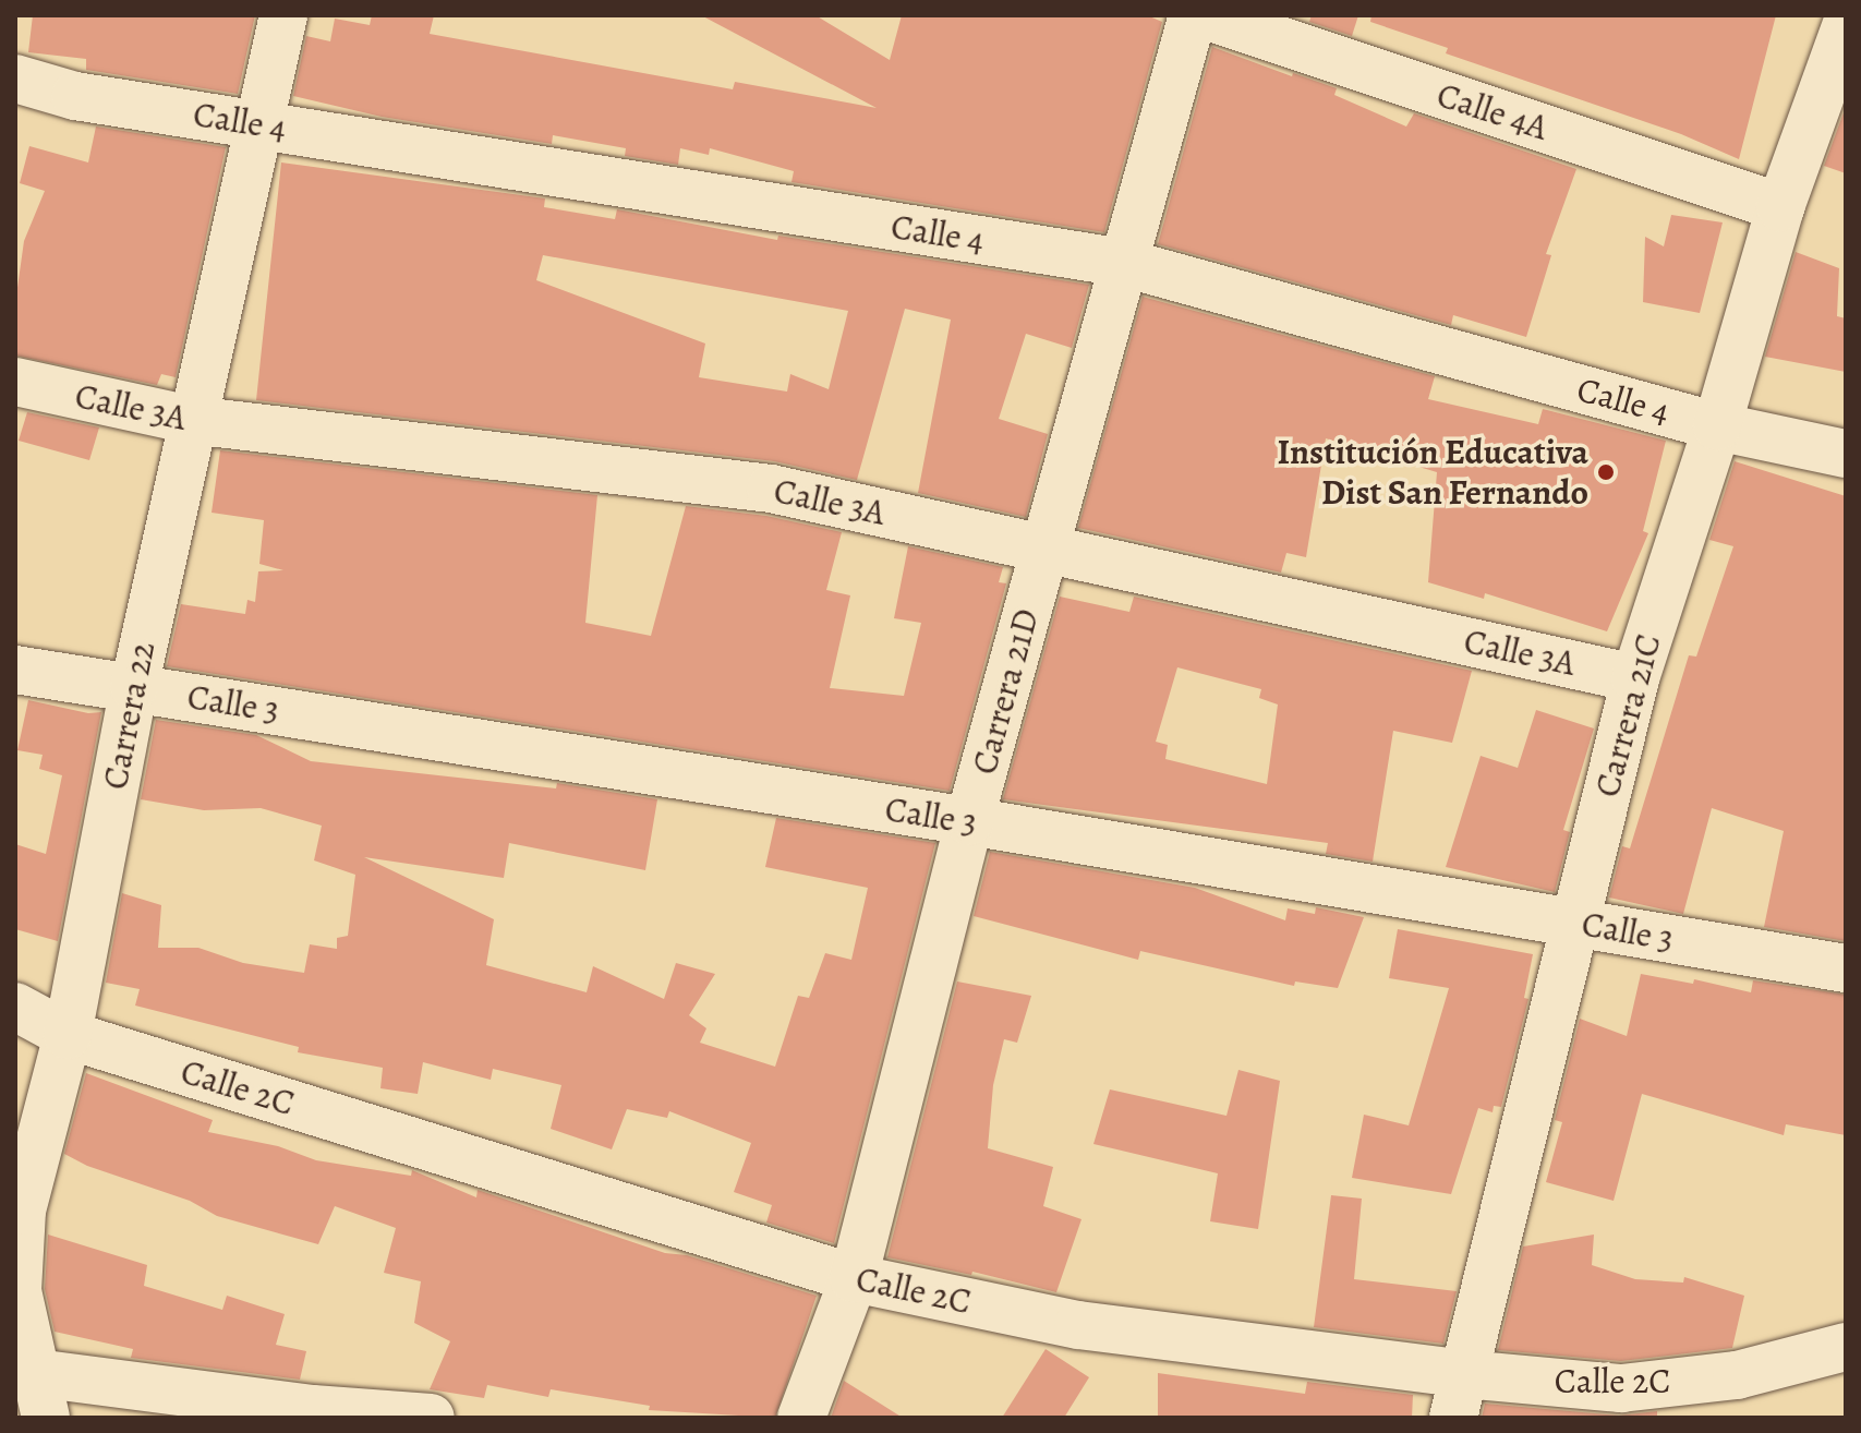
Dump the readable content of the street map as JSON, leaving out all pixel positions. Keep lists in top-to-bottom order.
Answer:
{
  "streets": {
    "street": [
      "Calle 4A",
      "Calle 4",
      "Calle 3A",
      "Carrera 21D",
      "Calle 3",
      "Carrera 22",
      "Carrera 21C",
      "Calle 2C"
    ]
  },
  "crossings": [
    ["Calle 4A", "Carrera 21C"],
    ["Calle 4", "Carrera 21D"],
    ["Calle 4", "Carrera 22"],
    ["Calle 4", "Carrera 21C"],
    ["Calle 3A", "Carrera 21D"],
    ["Calle 3A", "Carrera 22"],
    ["Calle 3A", "Carrera 21C"],
    ["Carrera 21D", "Calle 3"],
    ["Carrera 21D", "Calle 2C"],
    ["Calle 3", "Carrera 22"],
    ["Calle 3", "Carrera 21C"],
    ["Carrera 22", "Calle 2C"],
    ["Carrera 21C", "Calle 2C"]
  ],
  "places": ["Institución Educativa Dist San Fernando"]
}
